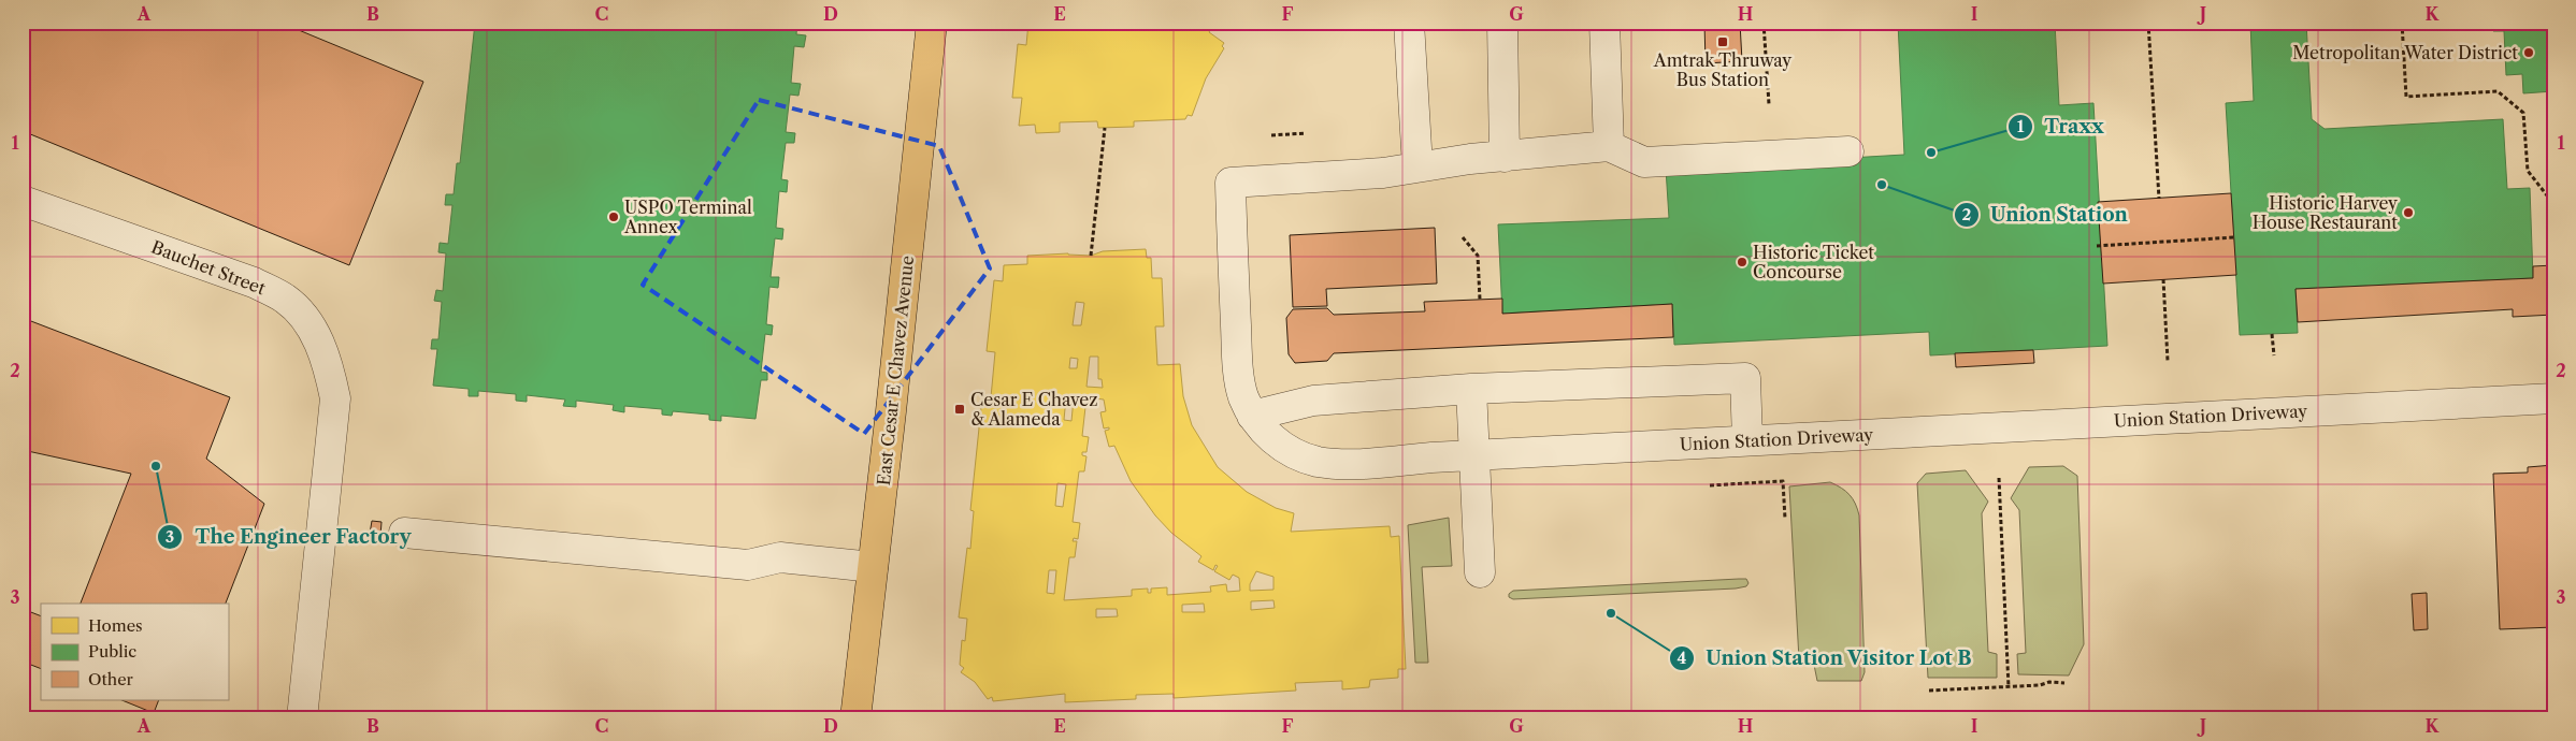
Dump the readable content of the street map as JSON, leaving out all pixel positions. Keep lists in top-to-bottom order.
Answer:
{
  "streets": {
    "main road": ["East Cesar E Chavez Avenue"],
    "street": ["Bauchet Street", "Union Station Driveway"]
  },
  "places": {
    "transit": ["Amtrak Thruway Bus Station", "Cesar E Chavez & Alameda"],
    "other": [
      "Metropolitan Water District",
      "Traxx",
      "Union Station",
      "Historic Harvey House Restaurant",
      "USPO Terminal Annex",
      "Historic Ticket Concourse",
      "The Engineer Factory",
      "Union Station Visitor Lot B"
    ]
  },
  "legend": ["Homes", "Public", "Other"],
  "grid": {
    "columns": [
      "A",
      "B",
      "C",
      "D",
      "E",
      "F",
      "G",
      "H",
      "I",
      "J",
      "K"
    ],
    "rows": ["1", "2", "3"]
  }
}
